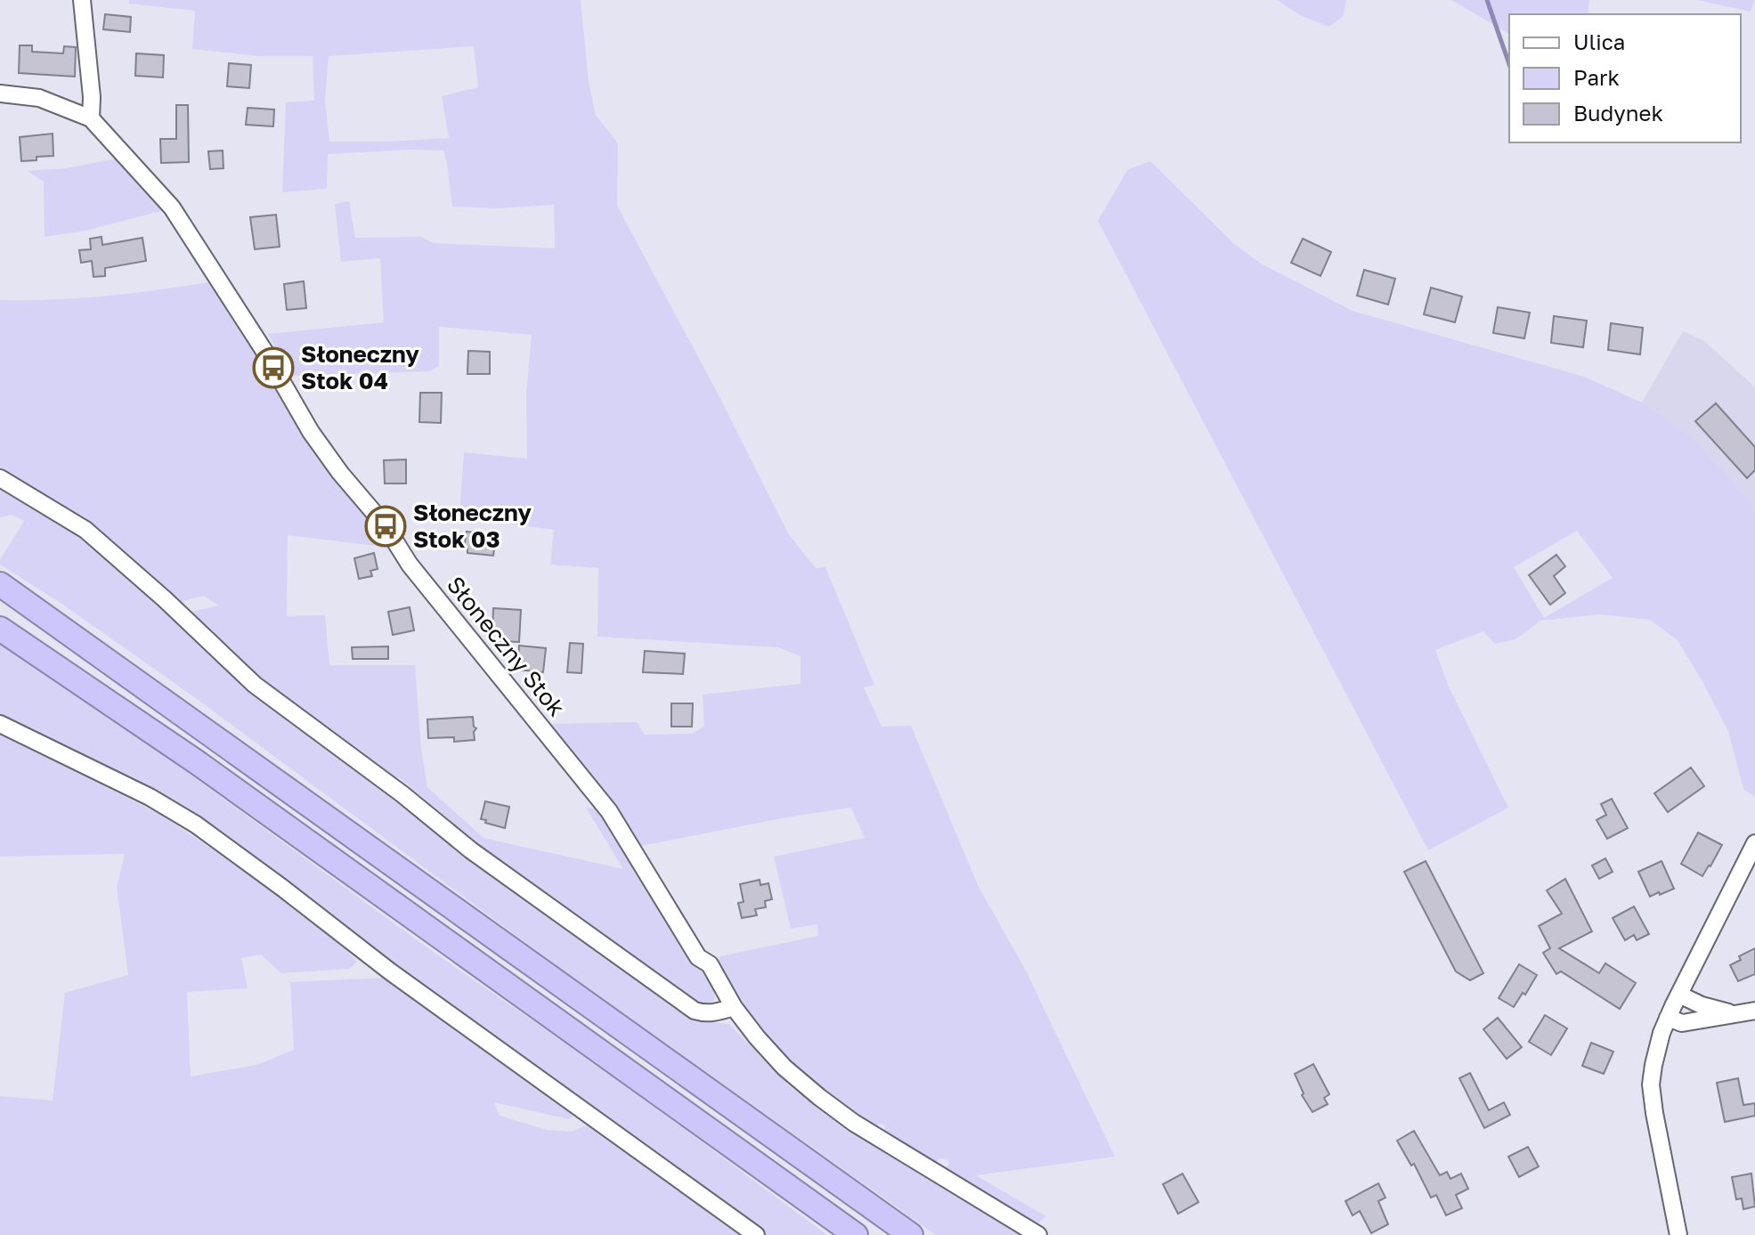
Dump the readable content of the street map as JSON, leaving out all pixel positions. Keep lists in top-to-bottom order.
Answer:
{
  "streets": {
    "street": ["Słoneczny Stok"]
  },
  "places": {
    "bus stop": ["Słoneczny Stok 04", "Słoneczny Stok 03"]
  },
  "legend": ["Ulica", "Park", "Budynek"]
}
